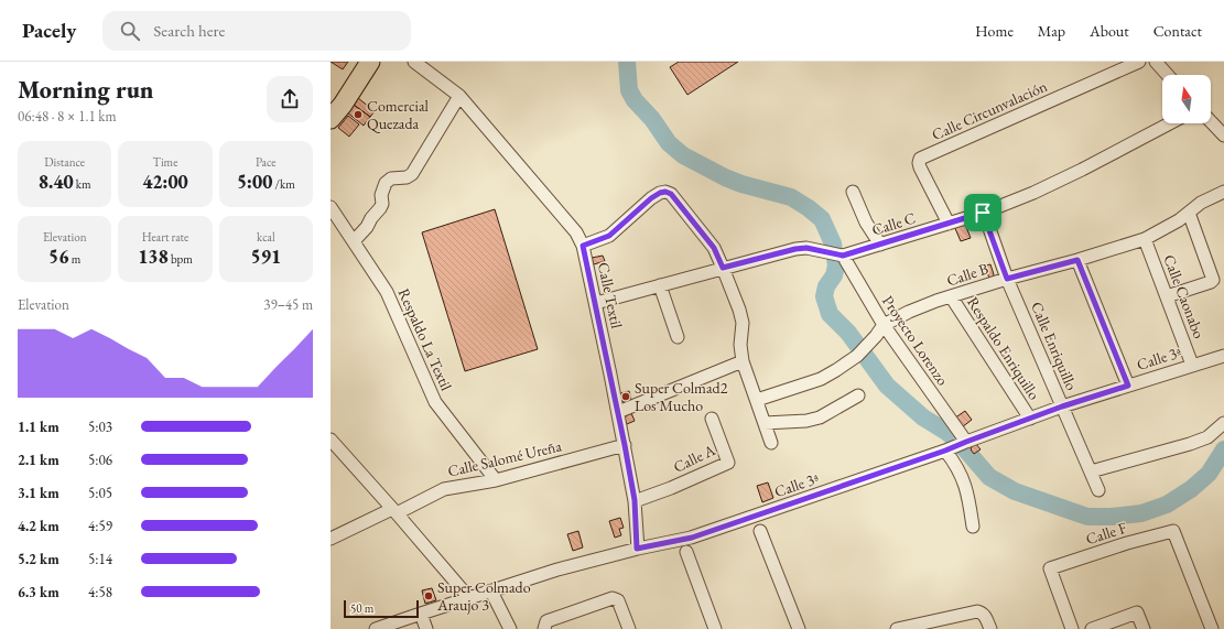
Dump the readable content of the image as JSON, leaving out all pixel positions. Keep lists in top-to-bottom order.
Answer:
{
  "streets": {
    "street": [
      "Calle Circunvalación",
      "Calle C",
      "Calle B",
      "Calle Textil",
      "Calle Caonabo",
      "Respaldo La Textil",
      "Proyecto Lorenzo",
      "Calle Enriquillo",
      "Respaldo Enriquillo",
      "Calle 3ª",
      "Calle Salomé Ureña",
      "Calle A",
      "Calle F"
    ]
  },
  "crossings": [
    ["Calle Circunvalación", "Calle C"],
    ["Calle C", "Proyecto Lorenzo"],
    ["Calle C", "Calle Enriquillo"],
    ["Calle B", "Calle Caonabo"],
    ["Calle B", "Proyecto Lorenzo"],
    ["Calle B", "Calle Enriquillo"],
    ["Calle B", "Respaldo Enriquillo"],
    ["Calle Textil", "Calle 3ª"],
    ["Calle Textil", "Calle Salomé Ureña"],
    ["Calle Textil", "Calle A"],
    ["Calle Caonabo", "Calle 3ª"],
    ["Respaldo La Textil", "Calle Salomé Ureña"],
    ["Proyecto Lorenzo", "Calle 3ª"],
    ["Calle Enriquillo", "Calle 3ª"],
    ["Respaldo Enriquillo", "Calle 3ª"]
  ],
  "places": ["Comercial Quezada", "Super Colmad2 Los Mucho", "Super Colmado Araujo 3"],
  "scale_bar": "50 m",
  "north": "top",
  "page": {
    "header": "Pacely",
    "search": "Search here",
    "nav": [
      "Home",
      "Map",
      "About",
      "Contact"
    ],
    "heading": ["Morning run", "06:48 · 8 × 1.1 km"],
    "stats": [
      ["Distance", "8.40 km"],
      ["Time", "42:00"],
      ["Pace", "5:00 /km"],
      ["Elevation", "56 m"],
      ["Heart rate", "138 bpm"],
      ["kcal", "591"]
    ],
    "chart": ["Elevation", "39–45 m"],
    "list": [
      {
        "name": "1.1 km",
        "note": "5:03"
      },
      {
        "name": "2.1 km",
        "note": "5:06"
      },
      {
        "name": "3.1 km",
        "note": "5:05"
      },
      {
        "name": "4.2 km",
        "note": "4:59"
      },
      {
        "name": "5.2 km",
        "note": "5:14"
      },
      {
        "name": "6.3 km",
        "note": "4:58"
      }
    ],
    "scale": "50 m"
  }
}
